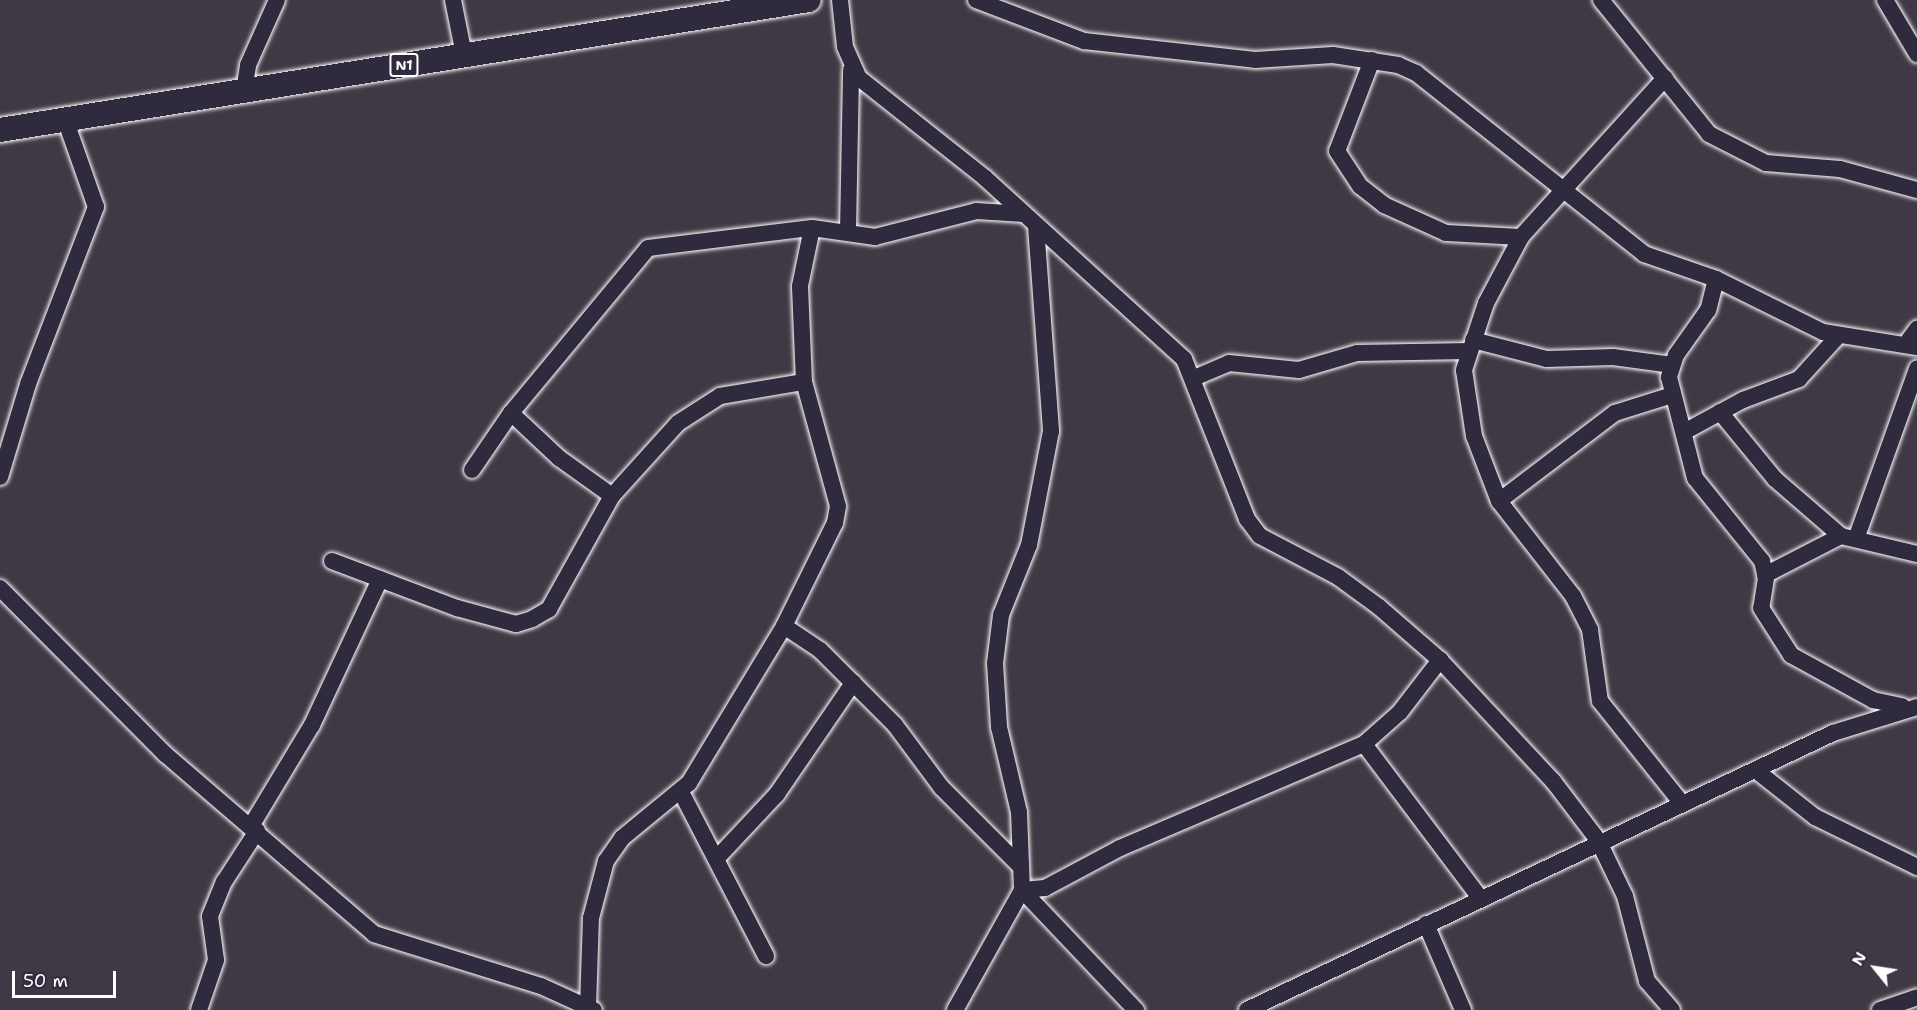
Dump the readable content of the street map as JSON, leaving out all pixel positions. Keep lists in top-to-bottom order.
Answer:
{
  "streets": {
    "highway": ["N1"]
  },
  "scale_bar": "50 m",
  "north": "top left"
}
